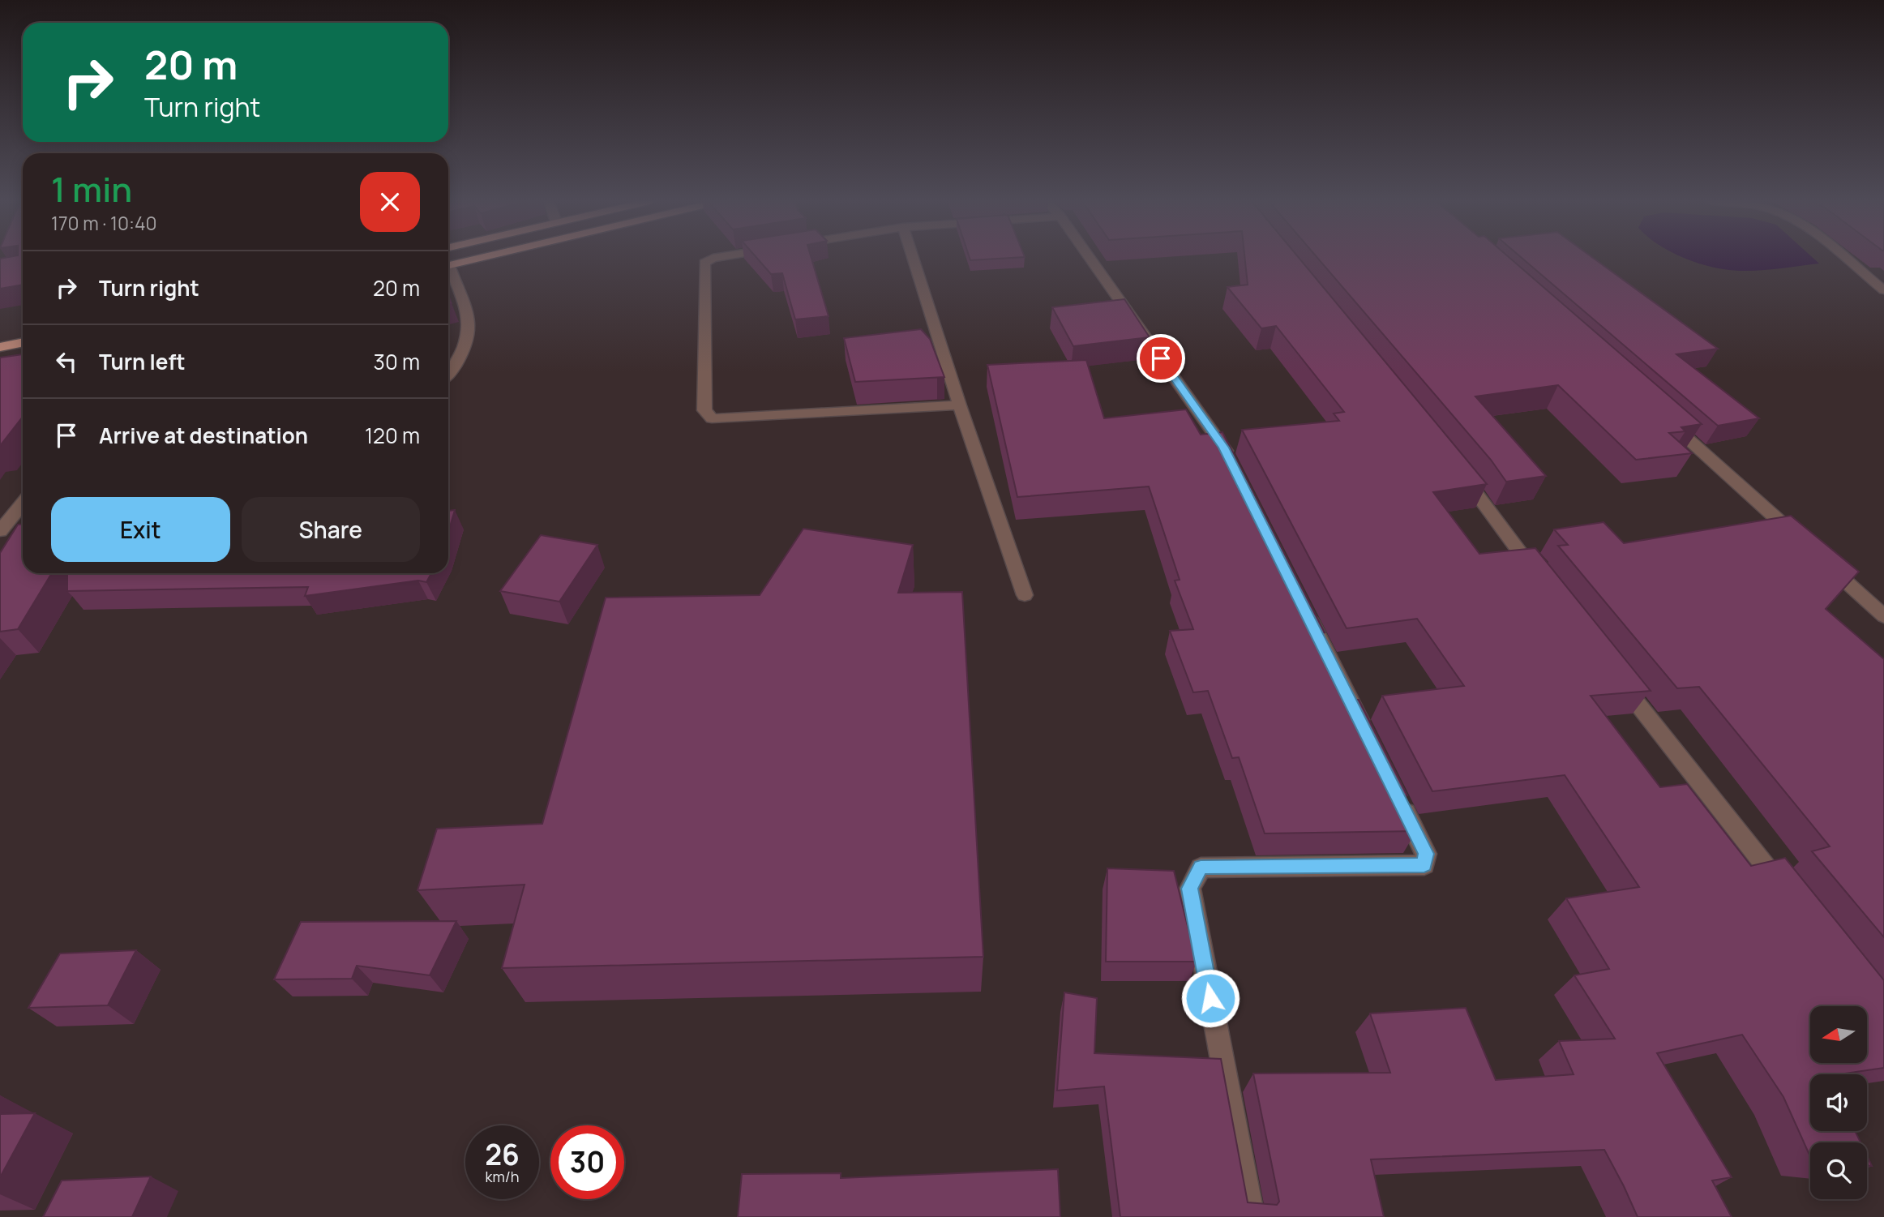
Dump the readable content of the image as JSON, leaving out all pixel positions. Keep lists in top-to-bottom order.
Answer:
{
  "north": "left",
  "page": {
    "turn": ["20 m", "Turn right"],
    "heading": ["1 min", "170 m · 10:40"],
    "list": [
      {
        "name": "Turn right",
        "value": "20 m"
      },
      {
        "name": "Turn left",
        "value": "30 m"
      },
      {
        "name": "Arrive at destination",
        "value": "120 m"
      }
    ],
    "buttons": ["Exit", "Share"],
    "speed": "26 km/h",
    "limit": "30"
  }
}
